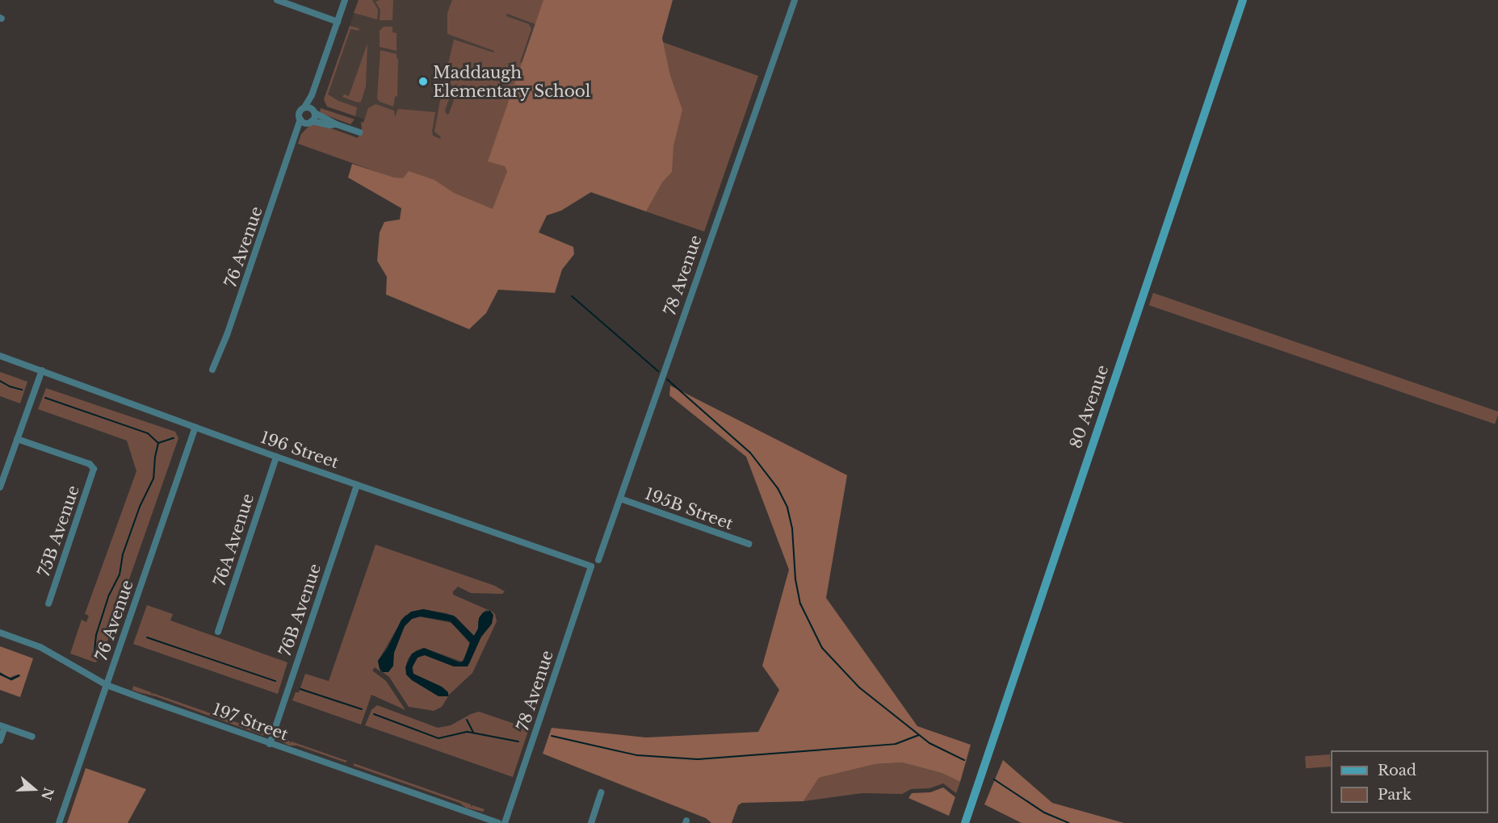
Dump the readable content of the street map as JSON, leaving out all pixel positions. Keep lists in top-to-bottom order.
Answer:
{
  "streets": {
    "main road": ["80 Avenue"],
    "street": [
      "76 Avenue",
      "78 Avenue",
      "196 Street",
      "195B Street",
      "75B Avenue",
      "76A Avenue",
      "76B Avenue",
      "197 Street"
    ]
  },
  "crossings": [
    ["76 Avenue", "196 Street"],
    ["76 Avenue", "197 Street"],
    ["78 Avenue", "196 Street"],
    ["78 Avenue", "195B Street"],
    ["196 Street", "76A Avenue"],
    ["196 Street", "76B Avenue"],
    ["76B Avenue", "197 Street"]
  ],
  "places": ["Maddaugh Elementary School"],
  "legend": ["Road", "Park"],
  "north": "right"
}
